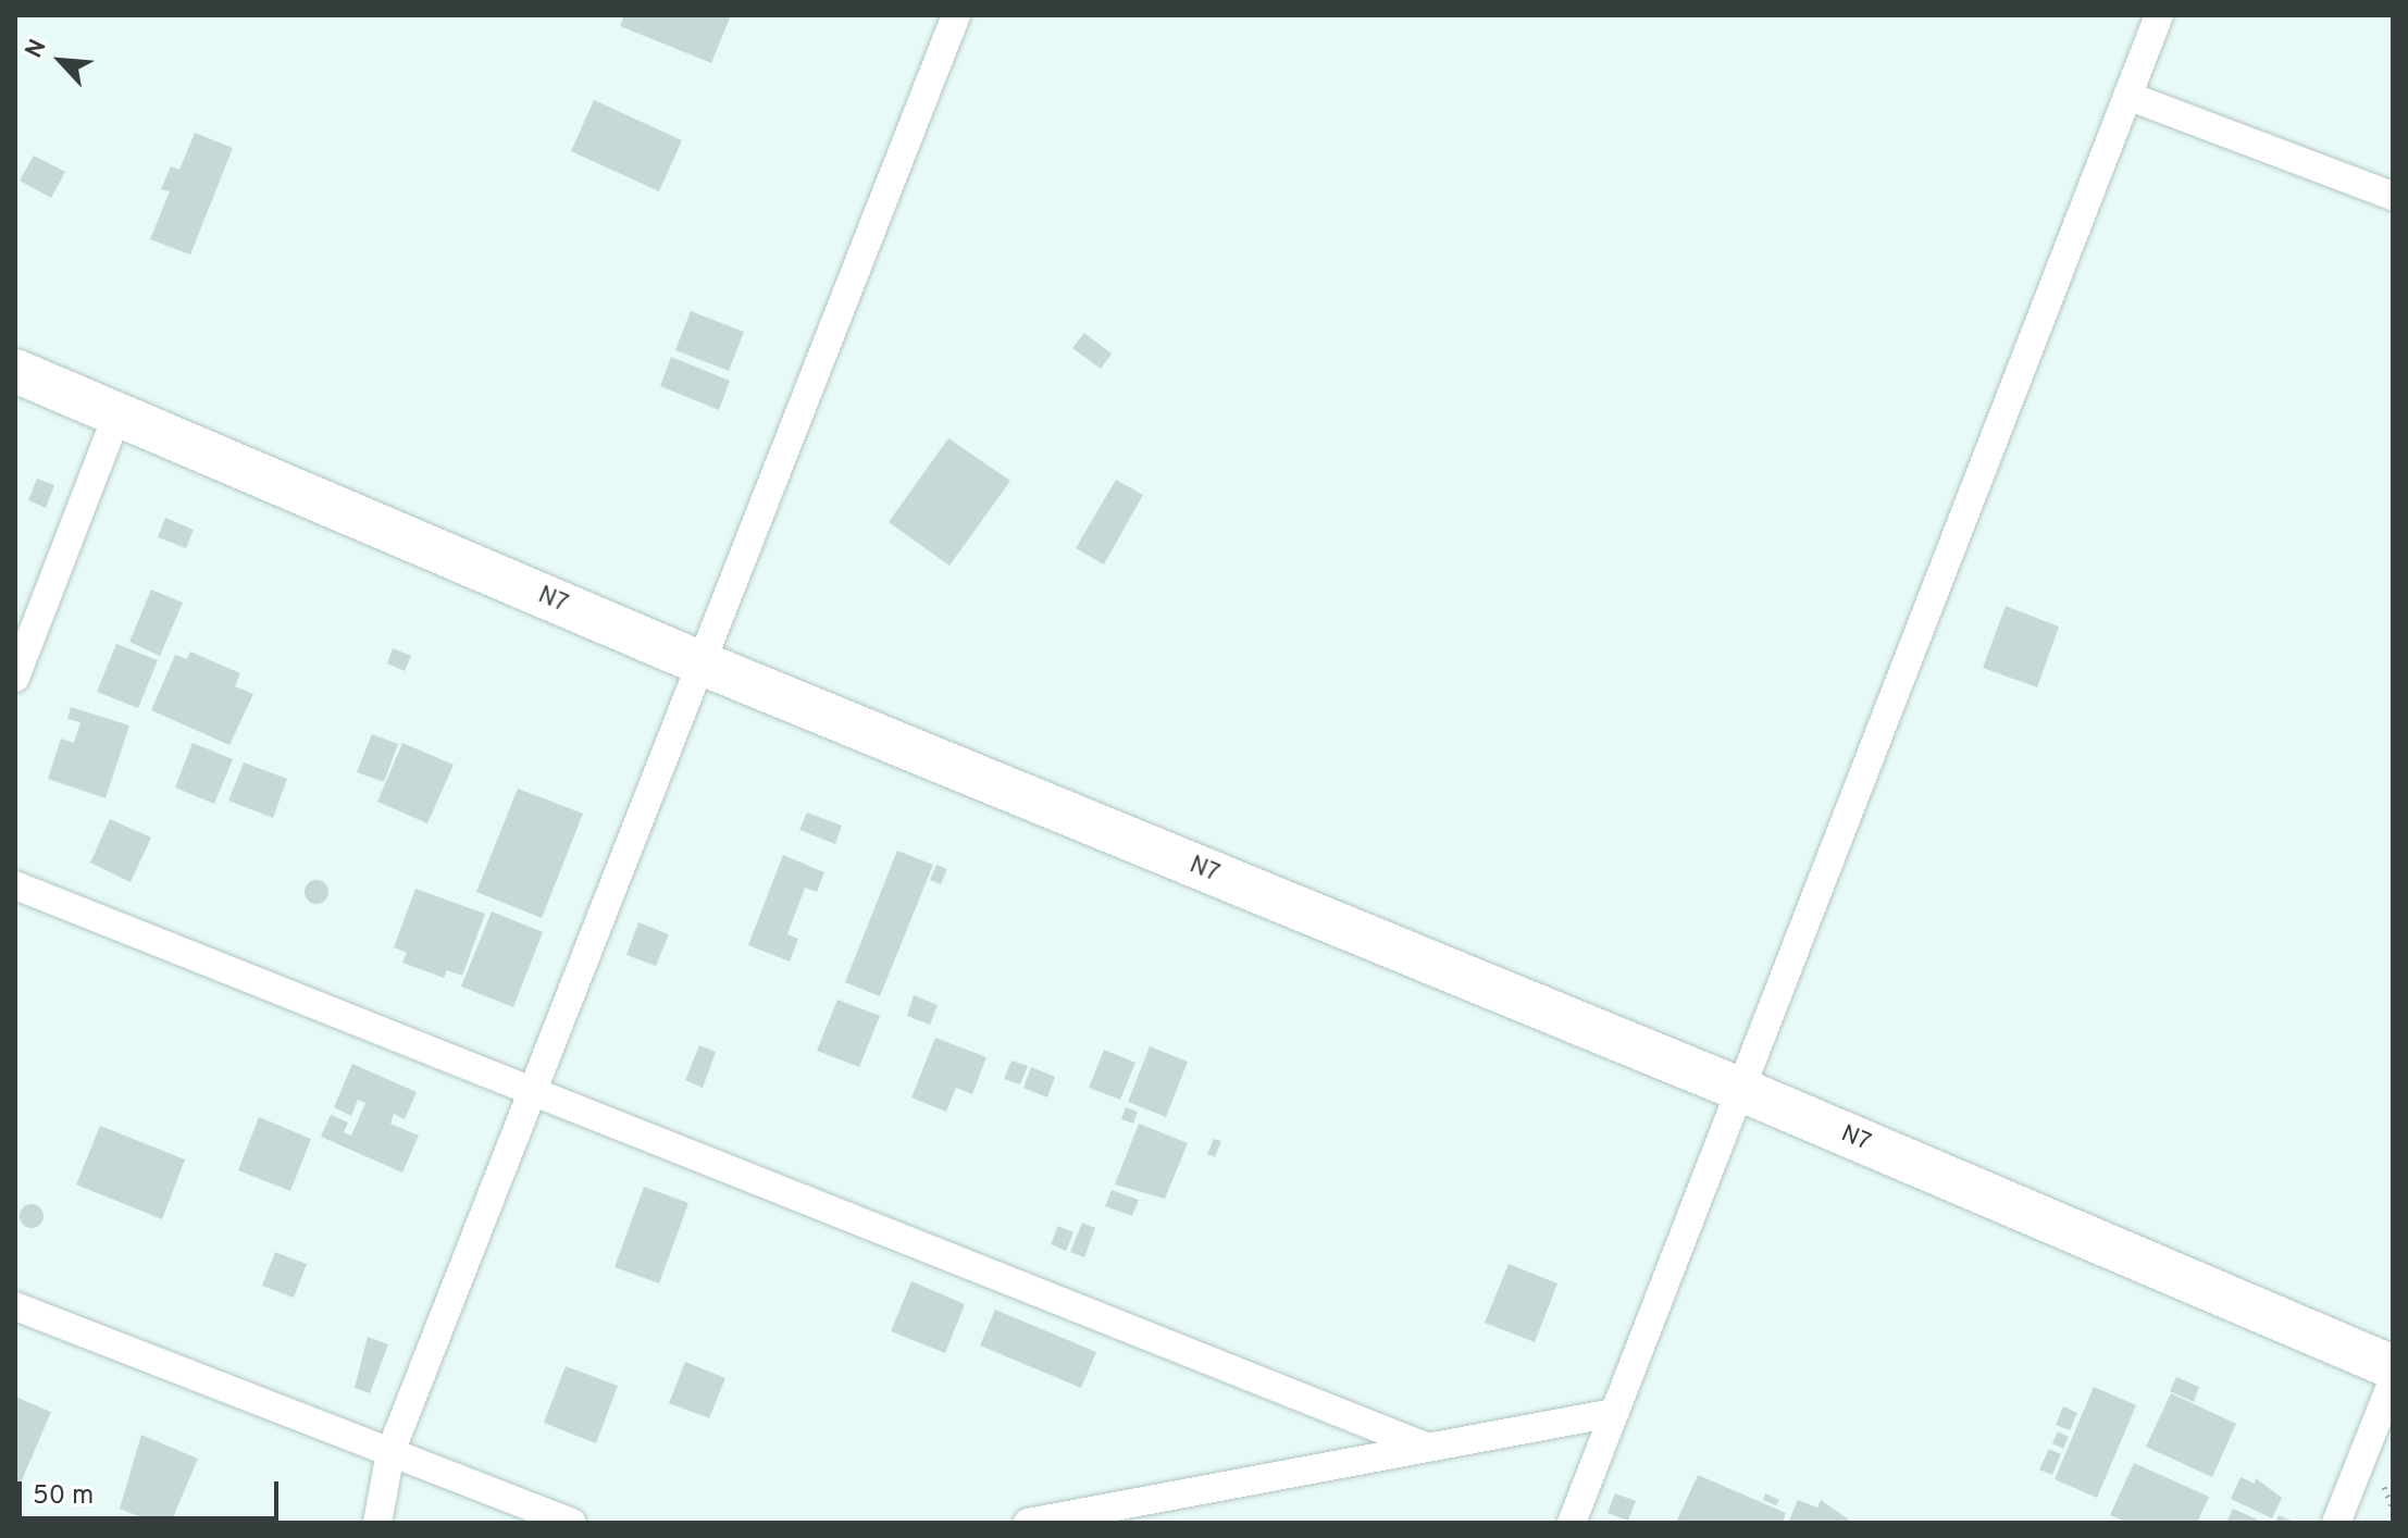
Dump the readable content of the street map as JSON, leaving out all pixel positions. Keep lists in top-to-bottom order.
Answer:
{
  "streets": {
    "main road": ["N7"]
  },
  "scale_bar": "50 m",
  "north": "top left"
}
